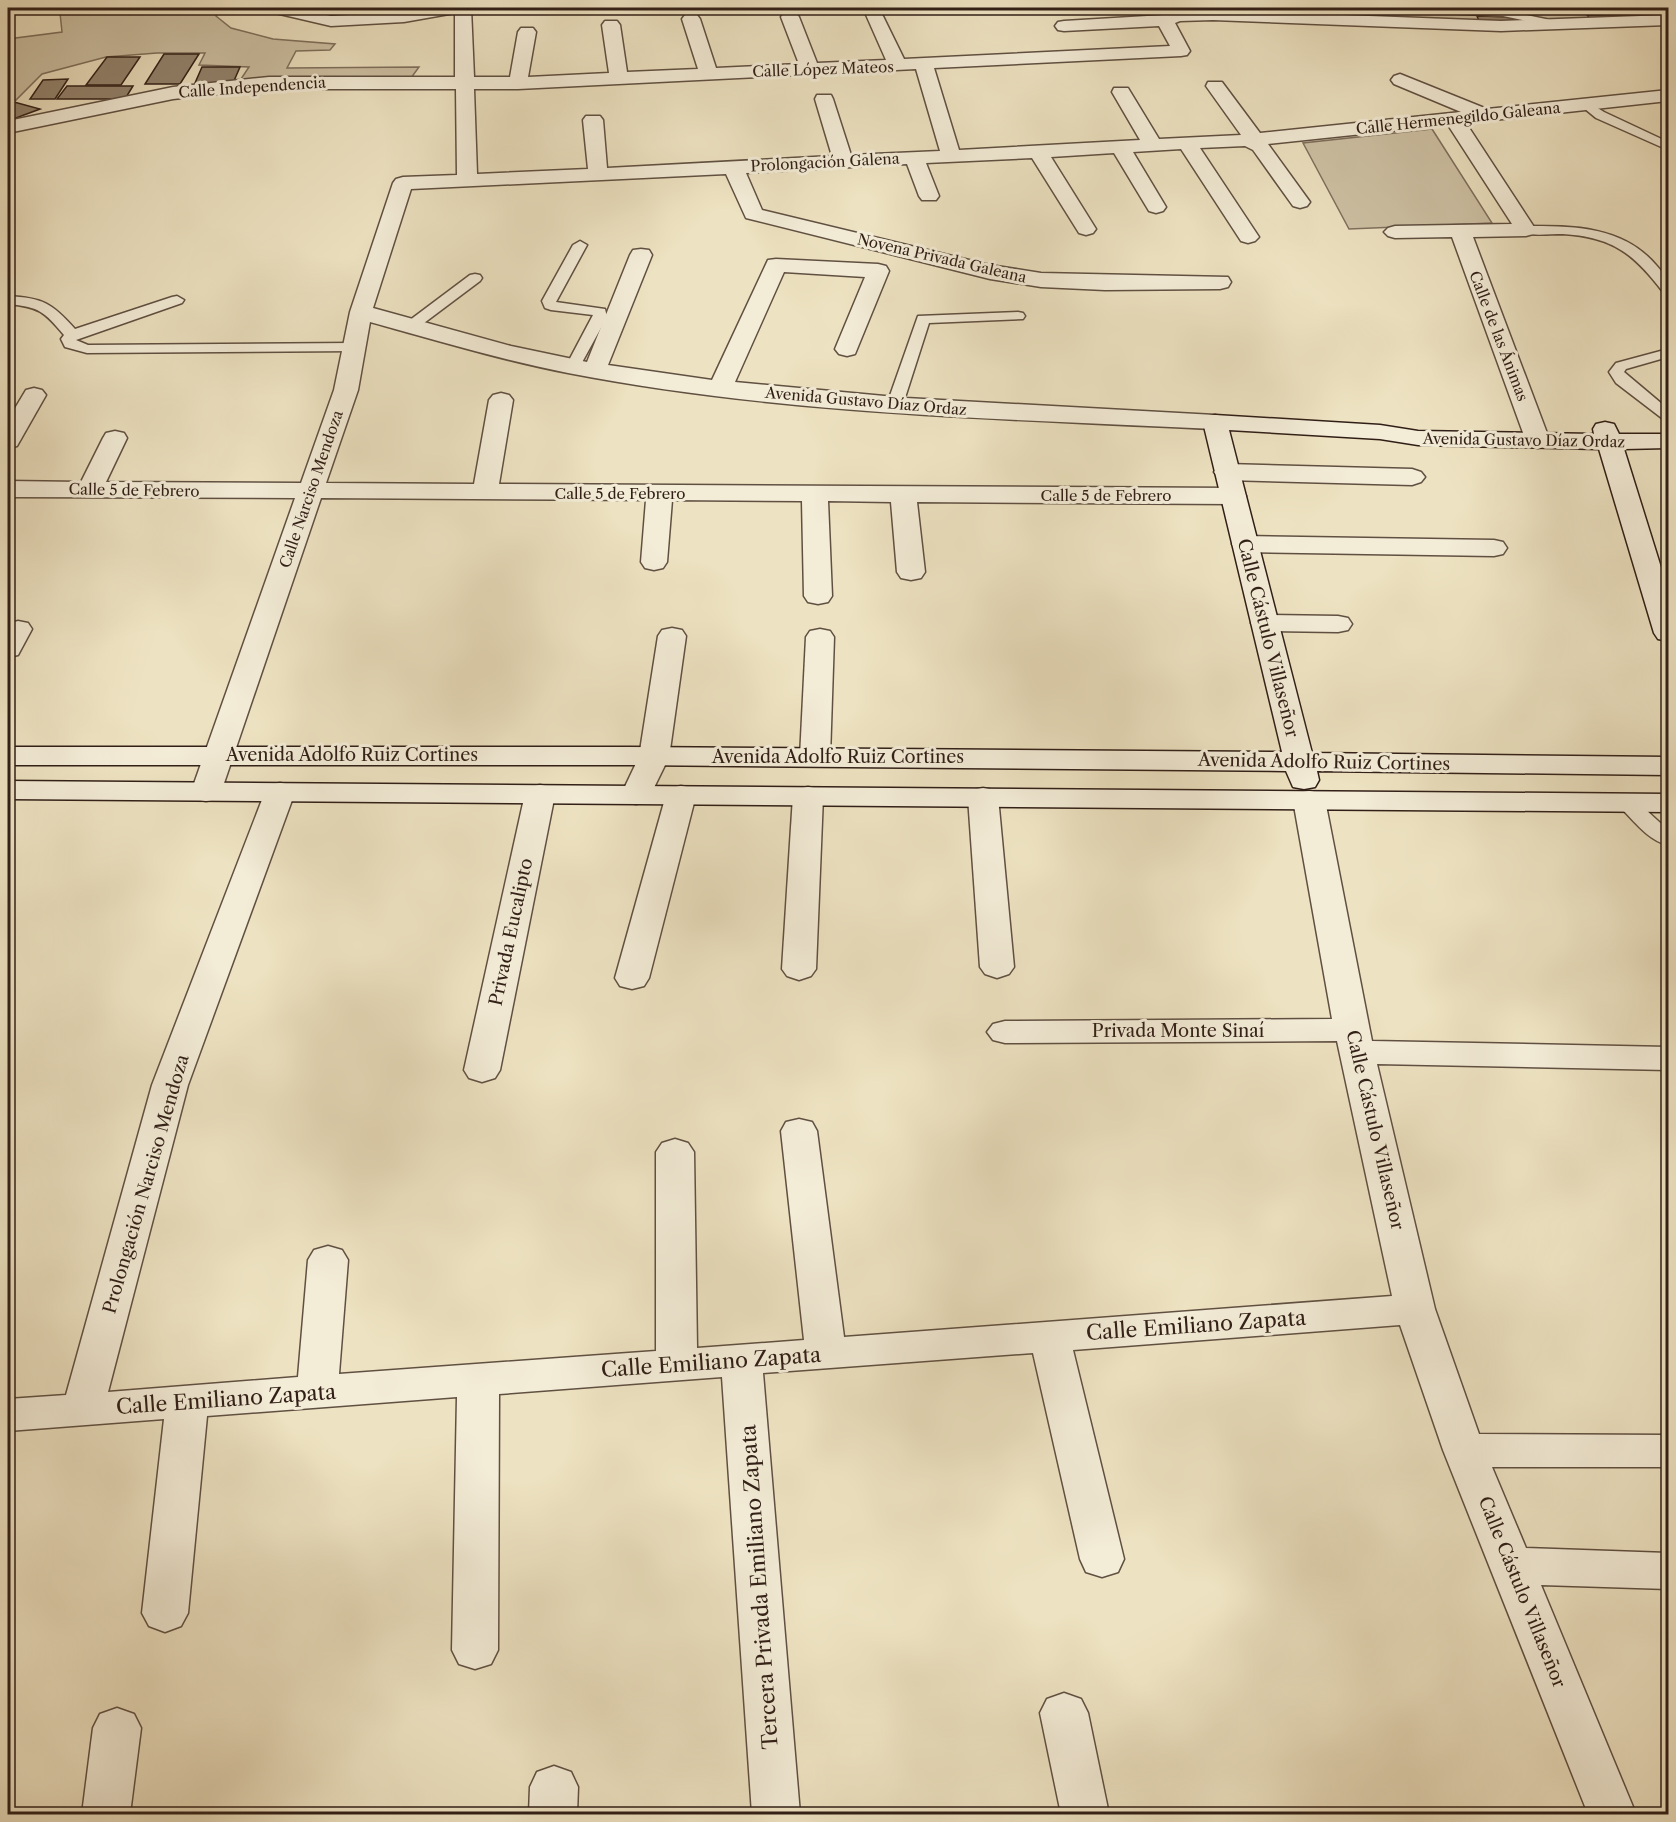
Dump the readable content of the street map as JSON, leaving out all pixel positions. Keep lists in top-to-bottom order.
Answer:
{
  "streets": {
    "street": [
      "Calle López Mateos",
      "Calle Independencia",
      "Calle Hermenegildo Galeana",
      "Prolongación Galena",
      "Novena Privada Galeana",
      "Calle de las Ánimas",
      "Avenida Gustavo Díaz Ordaz",
      "Calle Narciso Mendoza",
      "Calle 5 de Febrero",
      "Calle Cástulo Villaseñor",
      "Avenida Adolfo Ruiz Cortines",
      "Privada Eucalipto",
      "Privada Monte Sinaí",
      "Prolongación Narciso Mendoza",
      "Calle Emiliano Zapata",
      "Tercera Privada Emiliano Zapata"
    ]
  },
  "crossings": [
    ["Calle López Mateos", "Calle Independencia"],
    ["Calle Hermenegildo Galeana", "Prolongación Galena"],
    ["Prolongación Galena", "Novena Privada Galeana"],
    ["Prolongación Galena", "Calle Narciso Mendoza"],
    ["Calle de las Ánimas", "Avenida Gustavo Díaz Ordaz"],
    ["Avenida Gustavo Díaz Ordaz", "Calle Narciso Mendoza"],
    ["Avenida Gustavo Díaz Ordaz", "Calle Cástulo Villaseñor"],
    ["Calle Narciso Mendoza", "Calle 5 de Febrero"],
    ["Calle Narciso Mendoza", "Avenida Adolfo Ruiz Cortines"],
    ["Calle 5 de Febrero", "Calle Cástulo Villaseñor"],
    ["Calle Cástulo Villaseñor", "Avenida Adolfo Ruiz Cortines"],
    ["Calle Cástulo Villaseñor", "Privada Monte Sinaí"],
    ["Calle Cástulo Villaseñor", "Calle Emiliano Zapata"],
    ["Avenida Adolfo Ruiz Cortines", "Privada Eucalipto"],
    ["Avenida Adolfo Ruiz Cortines", "Prolongación Narciso Mendoza"],
    ["Prolongación Narciso Mendoza", "Calle Emiliano Zapata"],
    ["Calle Emiliano Zapata", "Tercera Privada Emiliano Zapata"]
  ]
}
